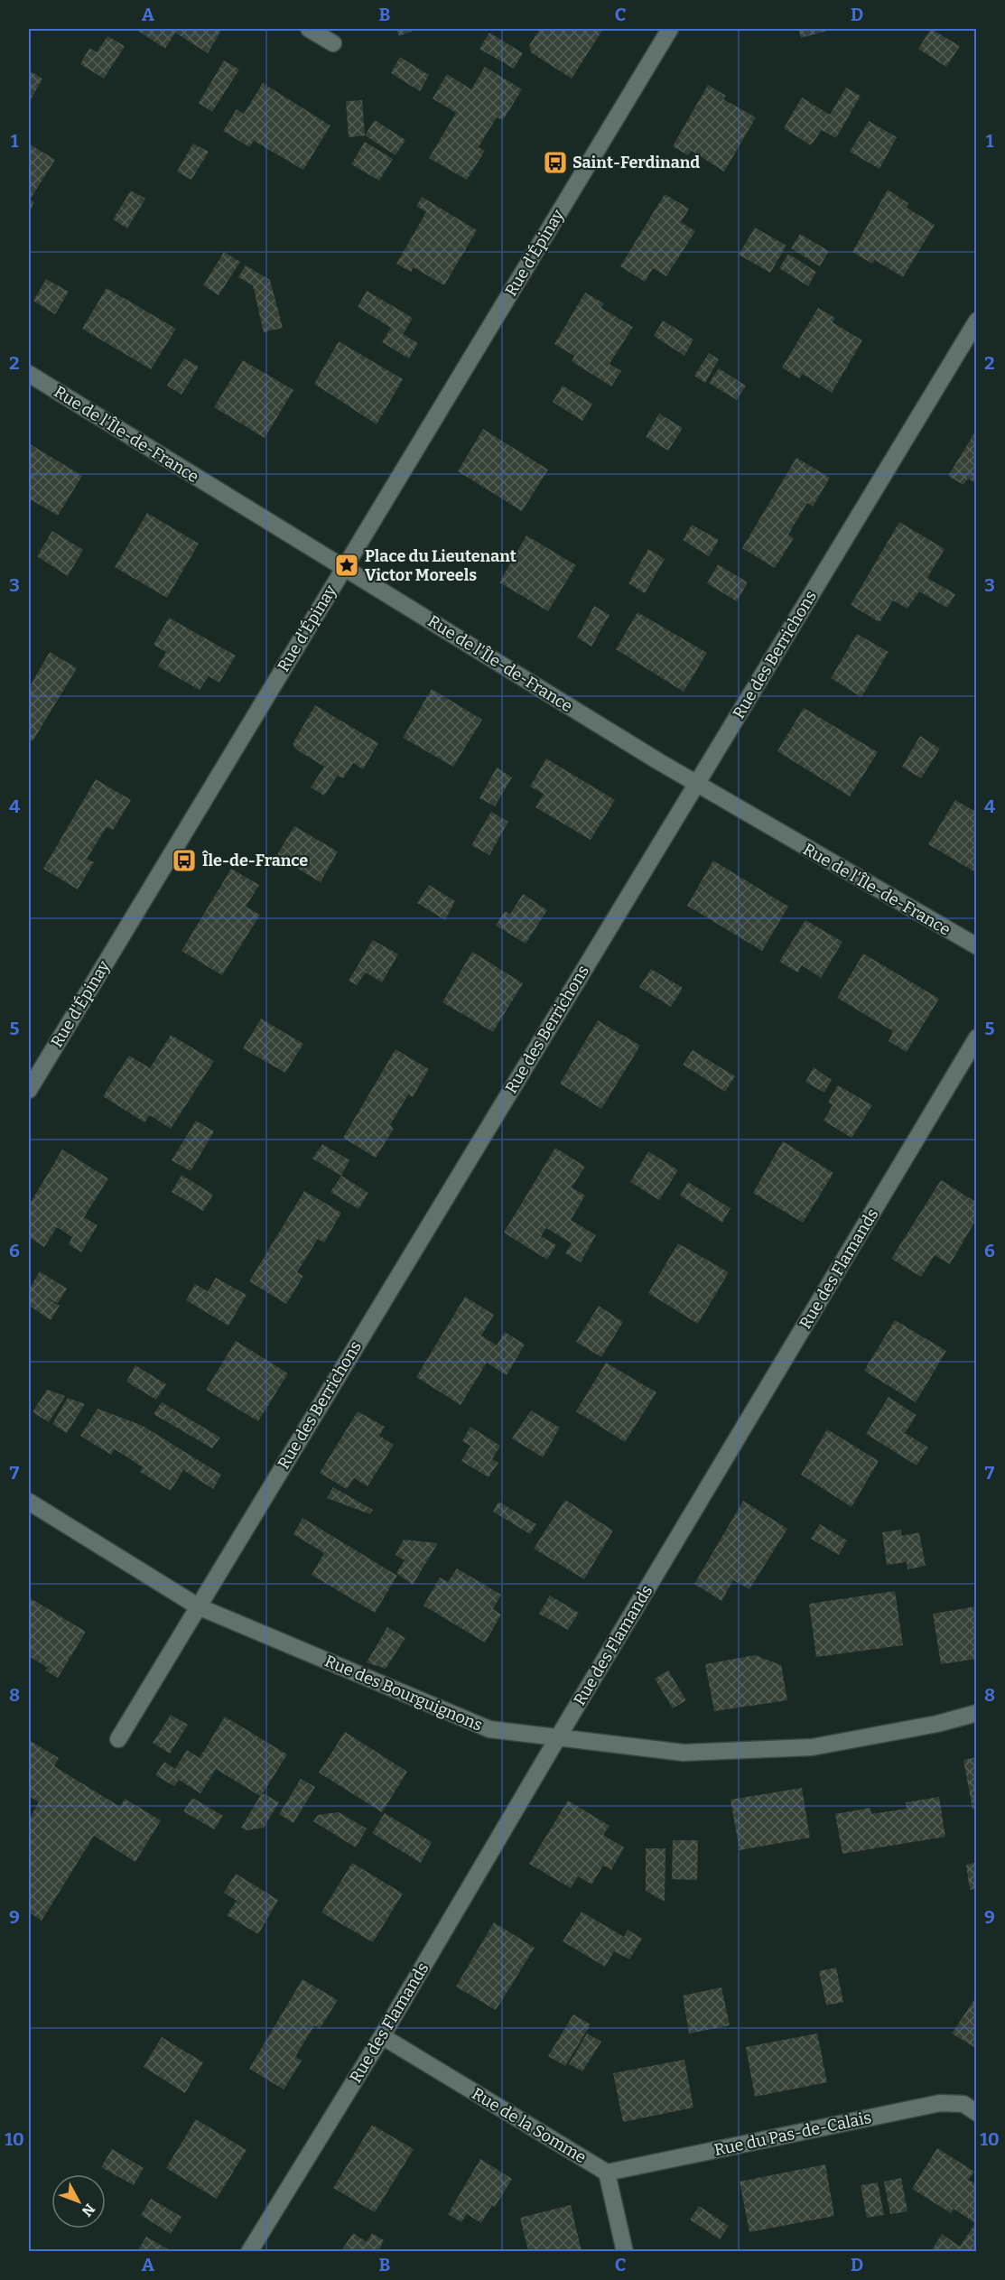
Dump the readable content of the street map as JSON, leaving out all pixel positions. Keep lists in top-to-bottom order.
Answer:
{
  "streets": {
    "street": [
      "Rue d'Épinay",
      "Rue de l'Île-de-France",
      "Rue des Berrichons",
      "Rue des Flamands",
      "Rue des Bourguignons",
      "Rue de la Somme",
      "Rue du Pas-de-Calais"
    ]
  },
  "crossings": [
    ["Rue d'Épinay", "Rue de l'Île-de-France"],
    ["Rue de l'Île-de-France", "Rue des Berrichons"],
    ["Rue des Berrichons", "Rue des Bourguignons"],
    ["Rue des Flamands", "Rue des Bourguignons"],
    ["Rue des Flamands", "Rue de la Somme"],
    ["Rue de la Somme", "Rue du Pas-de-Calais"]
  ],
  "places": {
    "bus stop": ["Saint-Ferdinand", "Île-de-France"],
    "place": ["Place du Lieutenant Victor Moreels"]
  },
  "north": "bottom right",
  "grid": {
    "columns": [
      "A",
      "B",
      "C",
      "D"
    ],
    "rows": [
      "1",
      "2",
      "3",
      "4",
      "5",
      "6",
      "7",
      "8",
      "9",
      "10"
    ]
  }
}
